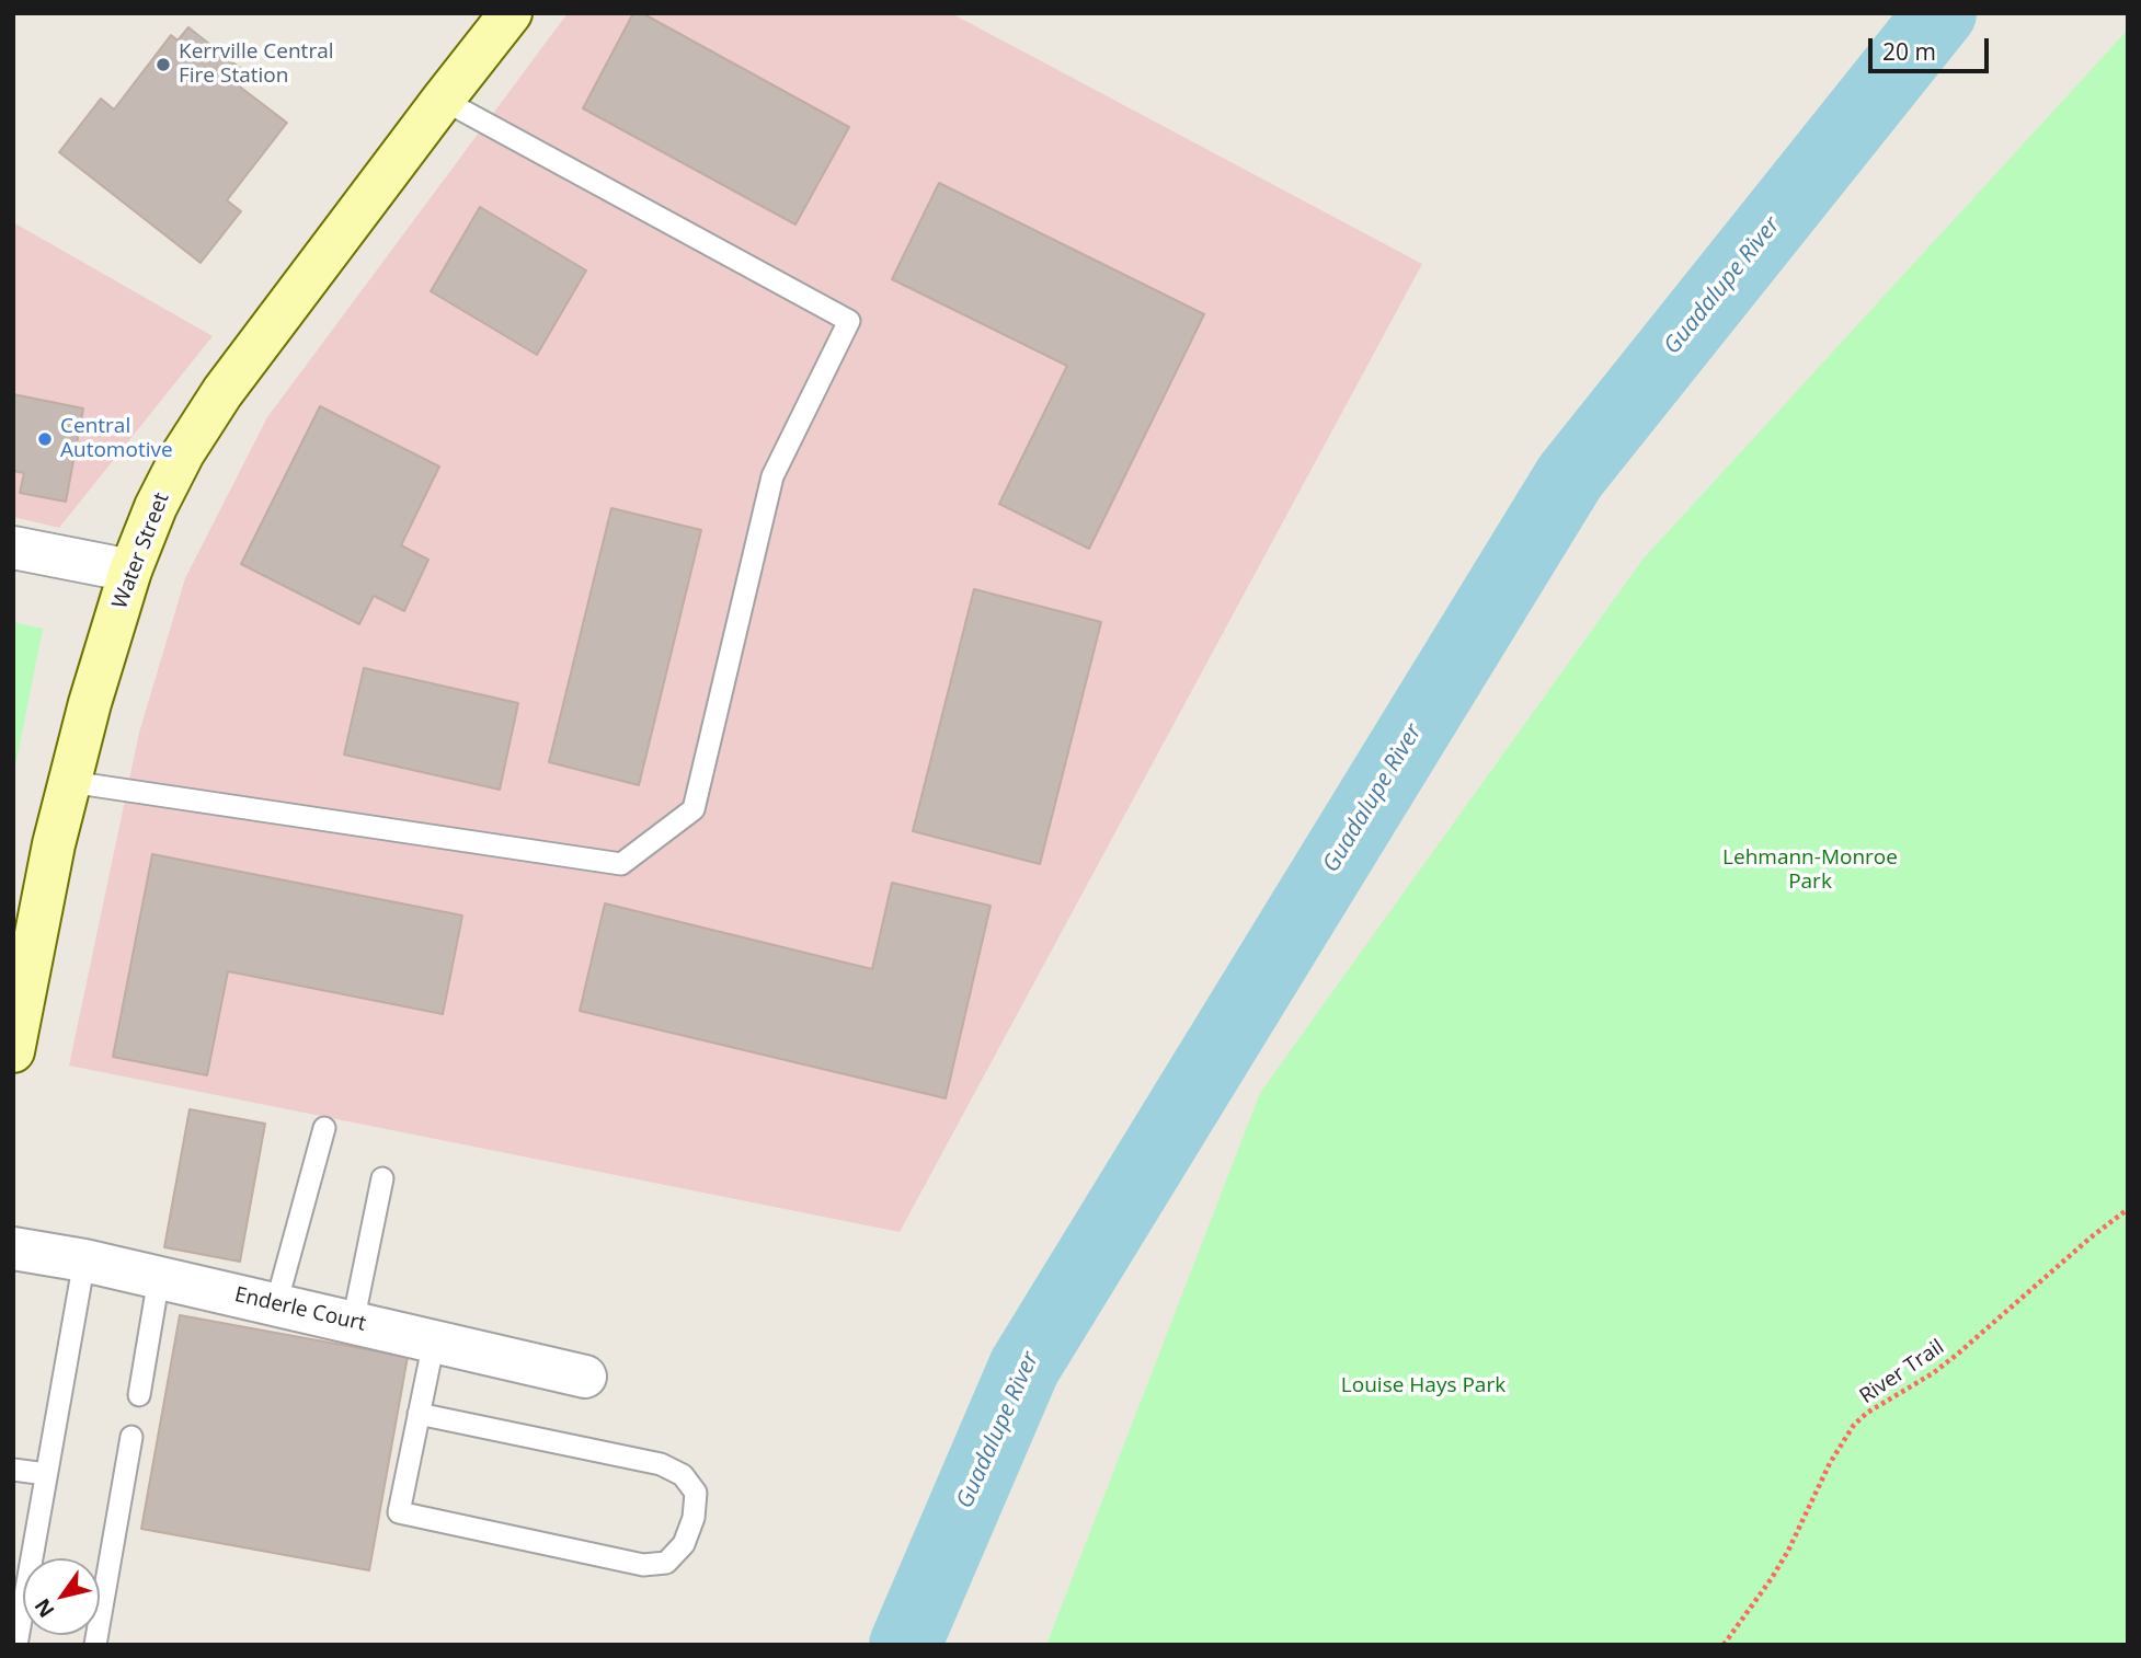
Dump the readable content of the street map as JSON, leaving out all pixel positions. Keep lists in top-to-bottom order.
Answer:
{
  "streets": {
    "street": ["Water Street", "Enderle Court"],
    "path": ["River Trail"]
  },
  "water": ["Guadalupe River"],
  "parks": ["Lehmann-Monroe Park", "Louise Hays Park"],
  "places": ["Kerrville Central Fire Station", "Central Automotive"],
  "scale_bar": "20 m",
  "north": "bottom left"
}
